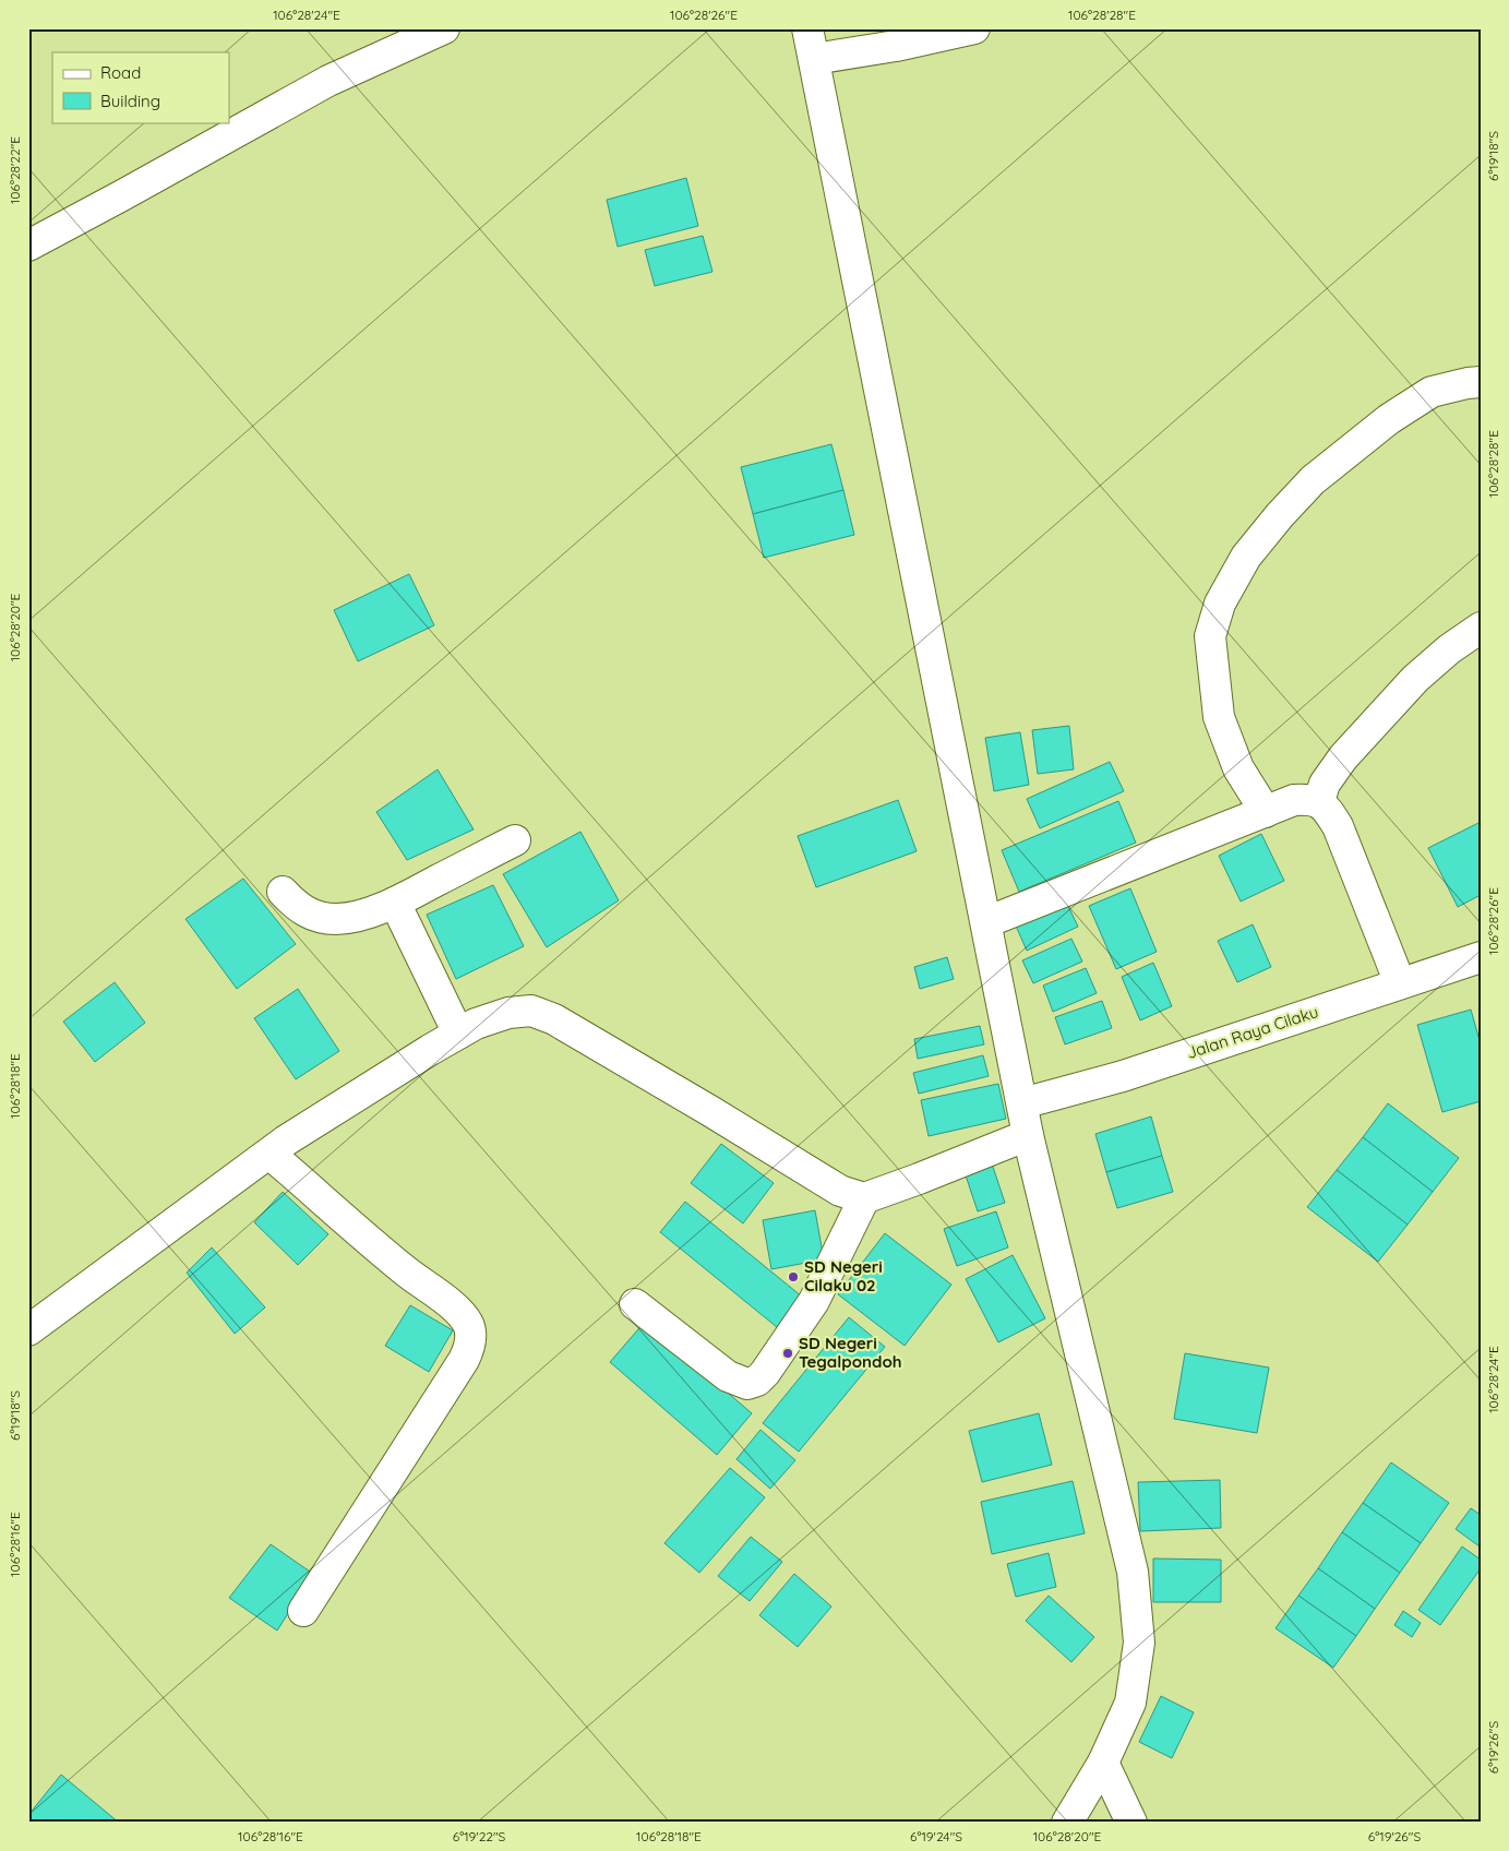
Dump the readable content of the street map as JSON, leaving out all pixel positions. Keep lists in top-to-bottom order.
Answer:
{
  "streets": {
    "street": ["Jalan Raya Cilaku"]
  },
  "places": ["SD Negeri Cilaku 02", "SD Negeri Tegalpondoh"],
  "legend": ["Road", "Building"],
  "coordinates": [
    "106°28'24\"E",
    "106°28'26\"E",
    "106°28'28\"E",
    "6°19'18\"S",
    "106°28'22\"E",
    "106°28'20\"E",
    "106°28'18\"E",
    "106°28'16\"E",
    "6°19'26\"S",
    "6°19'22\"S",
    "6°19'24\"S"
  ]
}
